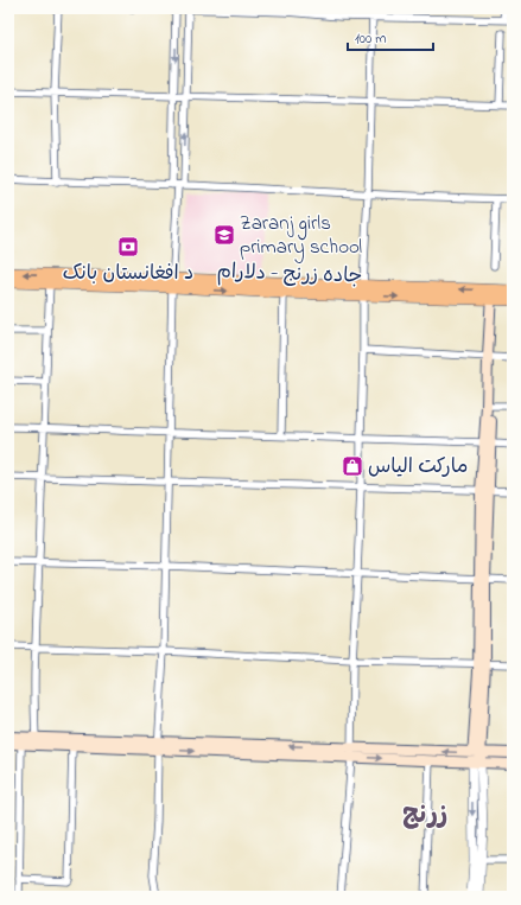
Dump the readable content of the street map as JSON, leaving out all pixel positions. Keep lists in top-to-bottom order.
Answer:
{
  "streets": {
    "highway": ["جاده زرنج - دلارام"]
  },
  "districts": ["زرنج"],
  "places": {
    "school or university": ["Zaranj girls primary school"],
    "bank": ["د افغانستان بانک"],
    "shop": ["مارکت الیاس"]
  },
  "scale_bar": "100 m"
}
